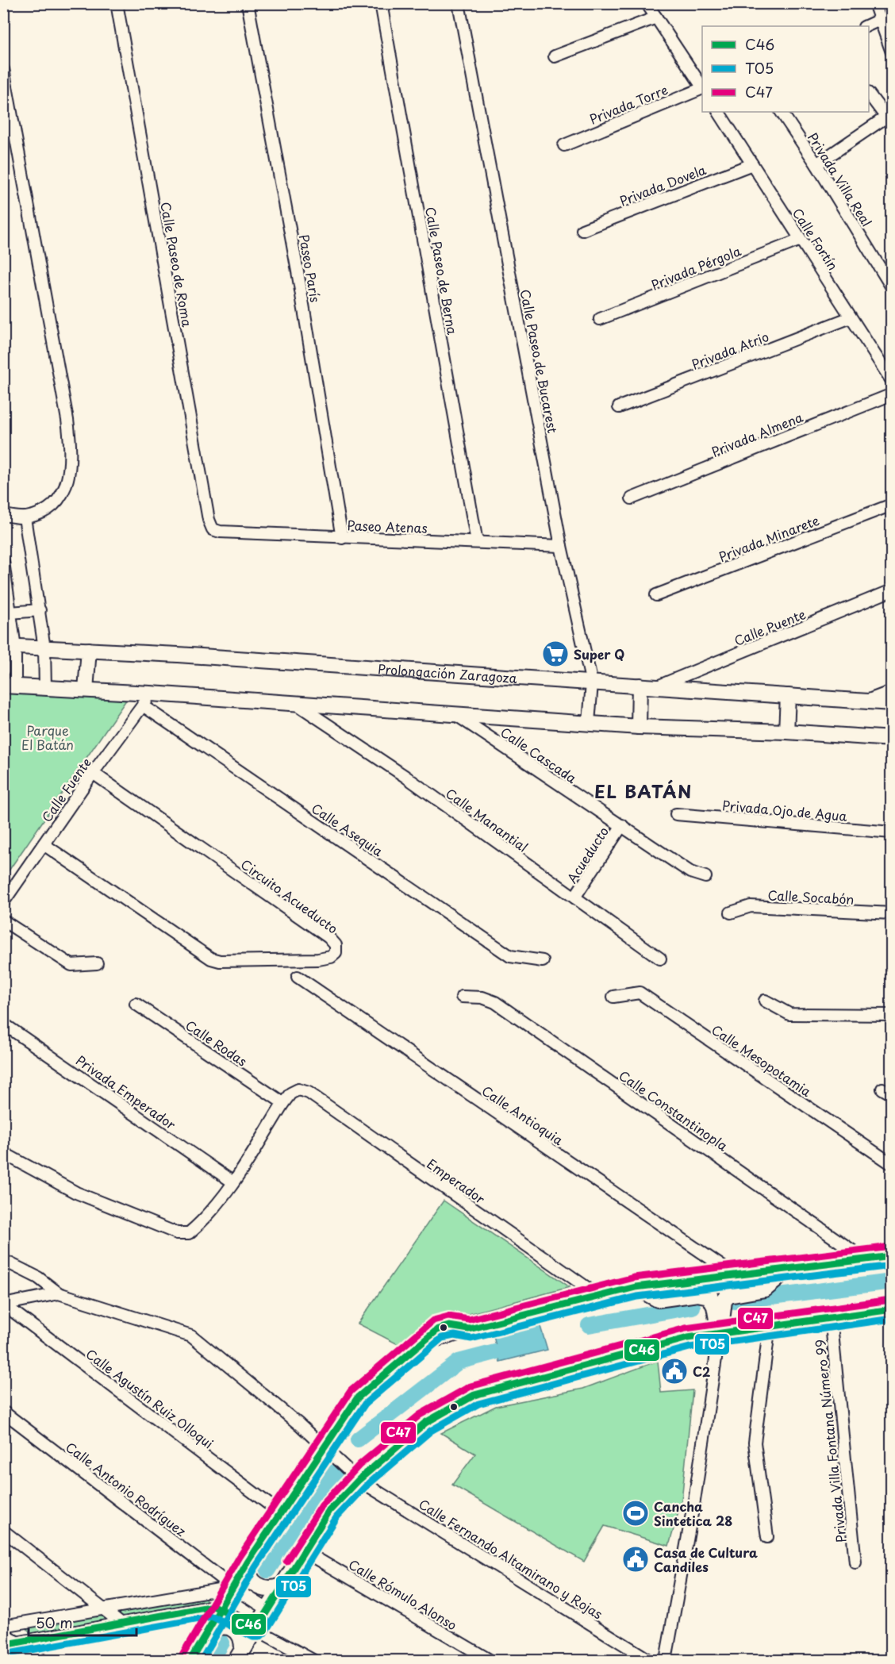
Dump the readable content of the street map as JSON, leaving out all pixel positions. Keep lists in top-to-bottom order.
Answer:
{
  "streets": {
    "street": [
      "Privada Torre",
      "Privada Villa Real",
      "Privada Dovela",
      "Calle Fortín",
      "Calle Paseo de Roma",
      "Privada Pérgola",
      "Paseo París",
      "Calle Paseo de Berna",
      "Privada Atrio",
      "Calle Paseo de Bucarest",
      "Privada Almena",
      "Paseo Atenas",
      "Privada Minarete",
      "Calle Puente",
      "Prolongación Zaragoza",
      "Calle Cascada",
      "Calle Fuente",
      "Privada Ojo de Agua",
      "Calle Manantial",
      "Calle Asequia",
      "Acueducto",
      "Circuito Acueducto",
      "Calle Socabón",
      "Calle Rodas",
      "Calle Mesopotamia",
      "Privada Emperador",
      "Calle Constantinopla",
      "Calle Antioquia",
      "Emperador",
      "Calle Agustín Ruiz Olloqui",
      "Privada Villa Fontana Número 99",
      "Calle Antonio Rodríguez",
      "Calle Fernando Altamirano y Rojas",
      "Calle Rómulo Alonso"
    ]
  },
  "crossings": [
    ["Privada Dovela", "Calle Fortín"],
    ["Calle Fortín", "Privada Pérgola"],
    ["Calle Fortín", "Privada Atrio"],
    ["Calle Paseo de Roma", "Paseo Atenas"],
    ["Paseo París", "Paseo Atenas"],
    ["Calle Paseo de Berna", "Paseo Atenas"],
    ["Calle Paseo de Bucarest", "Paseo Atenas"],
    ["Calle Paseo de Bucarest", "Prolongación Zaragoza"],
    ["Calle Puente", "Prolongación Zaragoza"],
    ["Calle Cascada", "Acueducto"],
    ["Calle Fuente", "Calle Asequia"],
    ["Calle Fuente", "Circuito Acueducto"],
    ["Calle Manantial", "Acueducto"],
    ["Calle Rodas", "Emperador"]
  ],
  "districts": ["EL BATÁN"],
  "parks": ["Parque El Batán"],
  "places": {
    "supermarket": ["Super Q"],
    "public building": ["C2", "Casa de Cultura Candiles"],
    "sports": ["Cancha Sintetica 28"]
  },
  "lines": ["transit line C47", "transit line C46", "transit line T05"],
  "legend": ["C46", "T05", "C47"],
  "scale_bar": "50 m"
}
